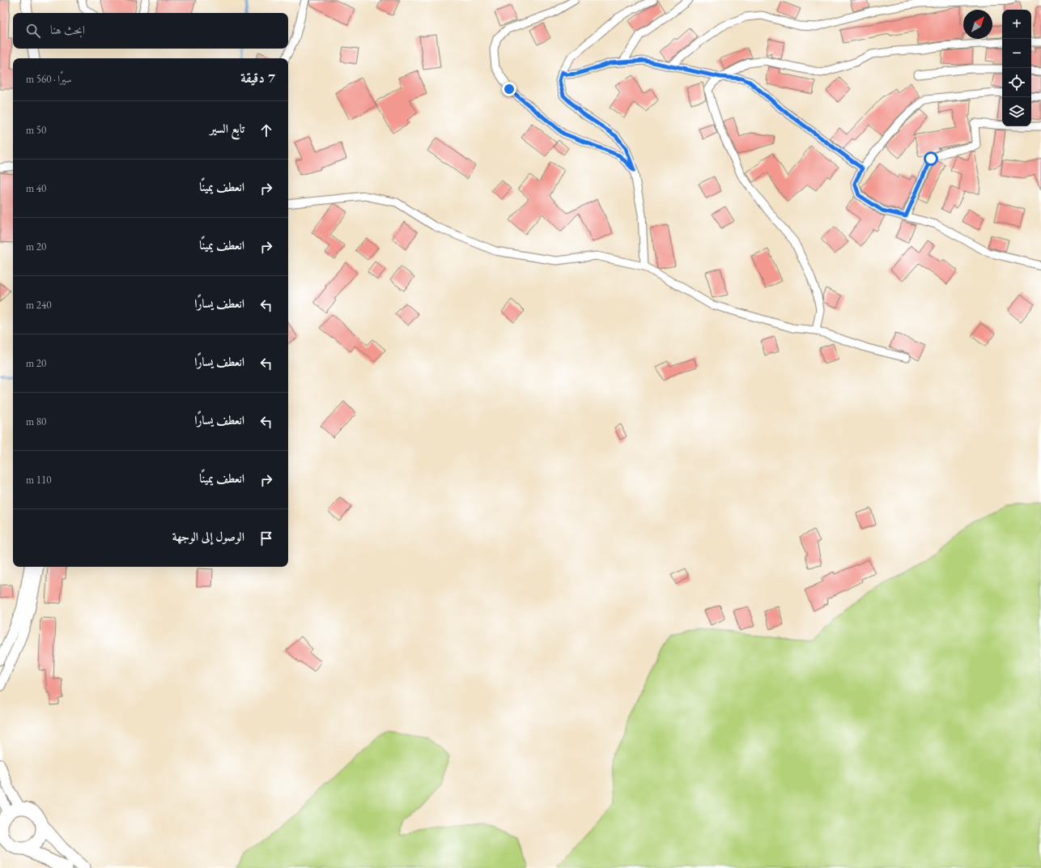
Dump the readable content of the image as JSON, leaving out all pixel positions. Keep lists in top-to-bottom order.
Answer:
{
  "north": "top right",
  "page": {
    "map_buttons": ["+", "−"],
    "search": "ابحث هنا",
    "heading": ["7 دقيقة", "سيرًا · 560 m"],
    "list": [
      ["تابع السير", "50 m"],
      ["انعطف يمينًا", "40 m"],
      ["انعطف يمينًا", "20 m"],
      ["انعطف يسارًا", "240 m"],
      ["انعطف يسارًا", "20 m"],
      ["انعطف يسارًا", "80 m"],
      ["انعطف يمينًا", "110 m"],
      "الوصول إلى الوجهة"
    ]
  }
}
